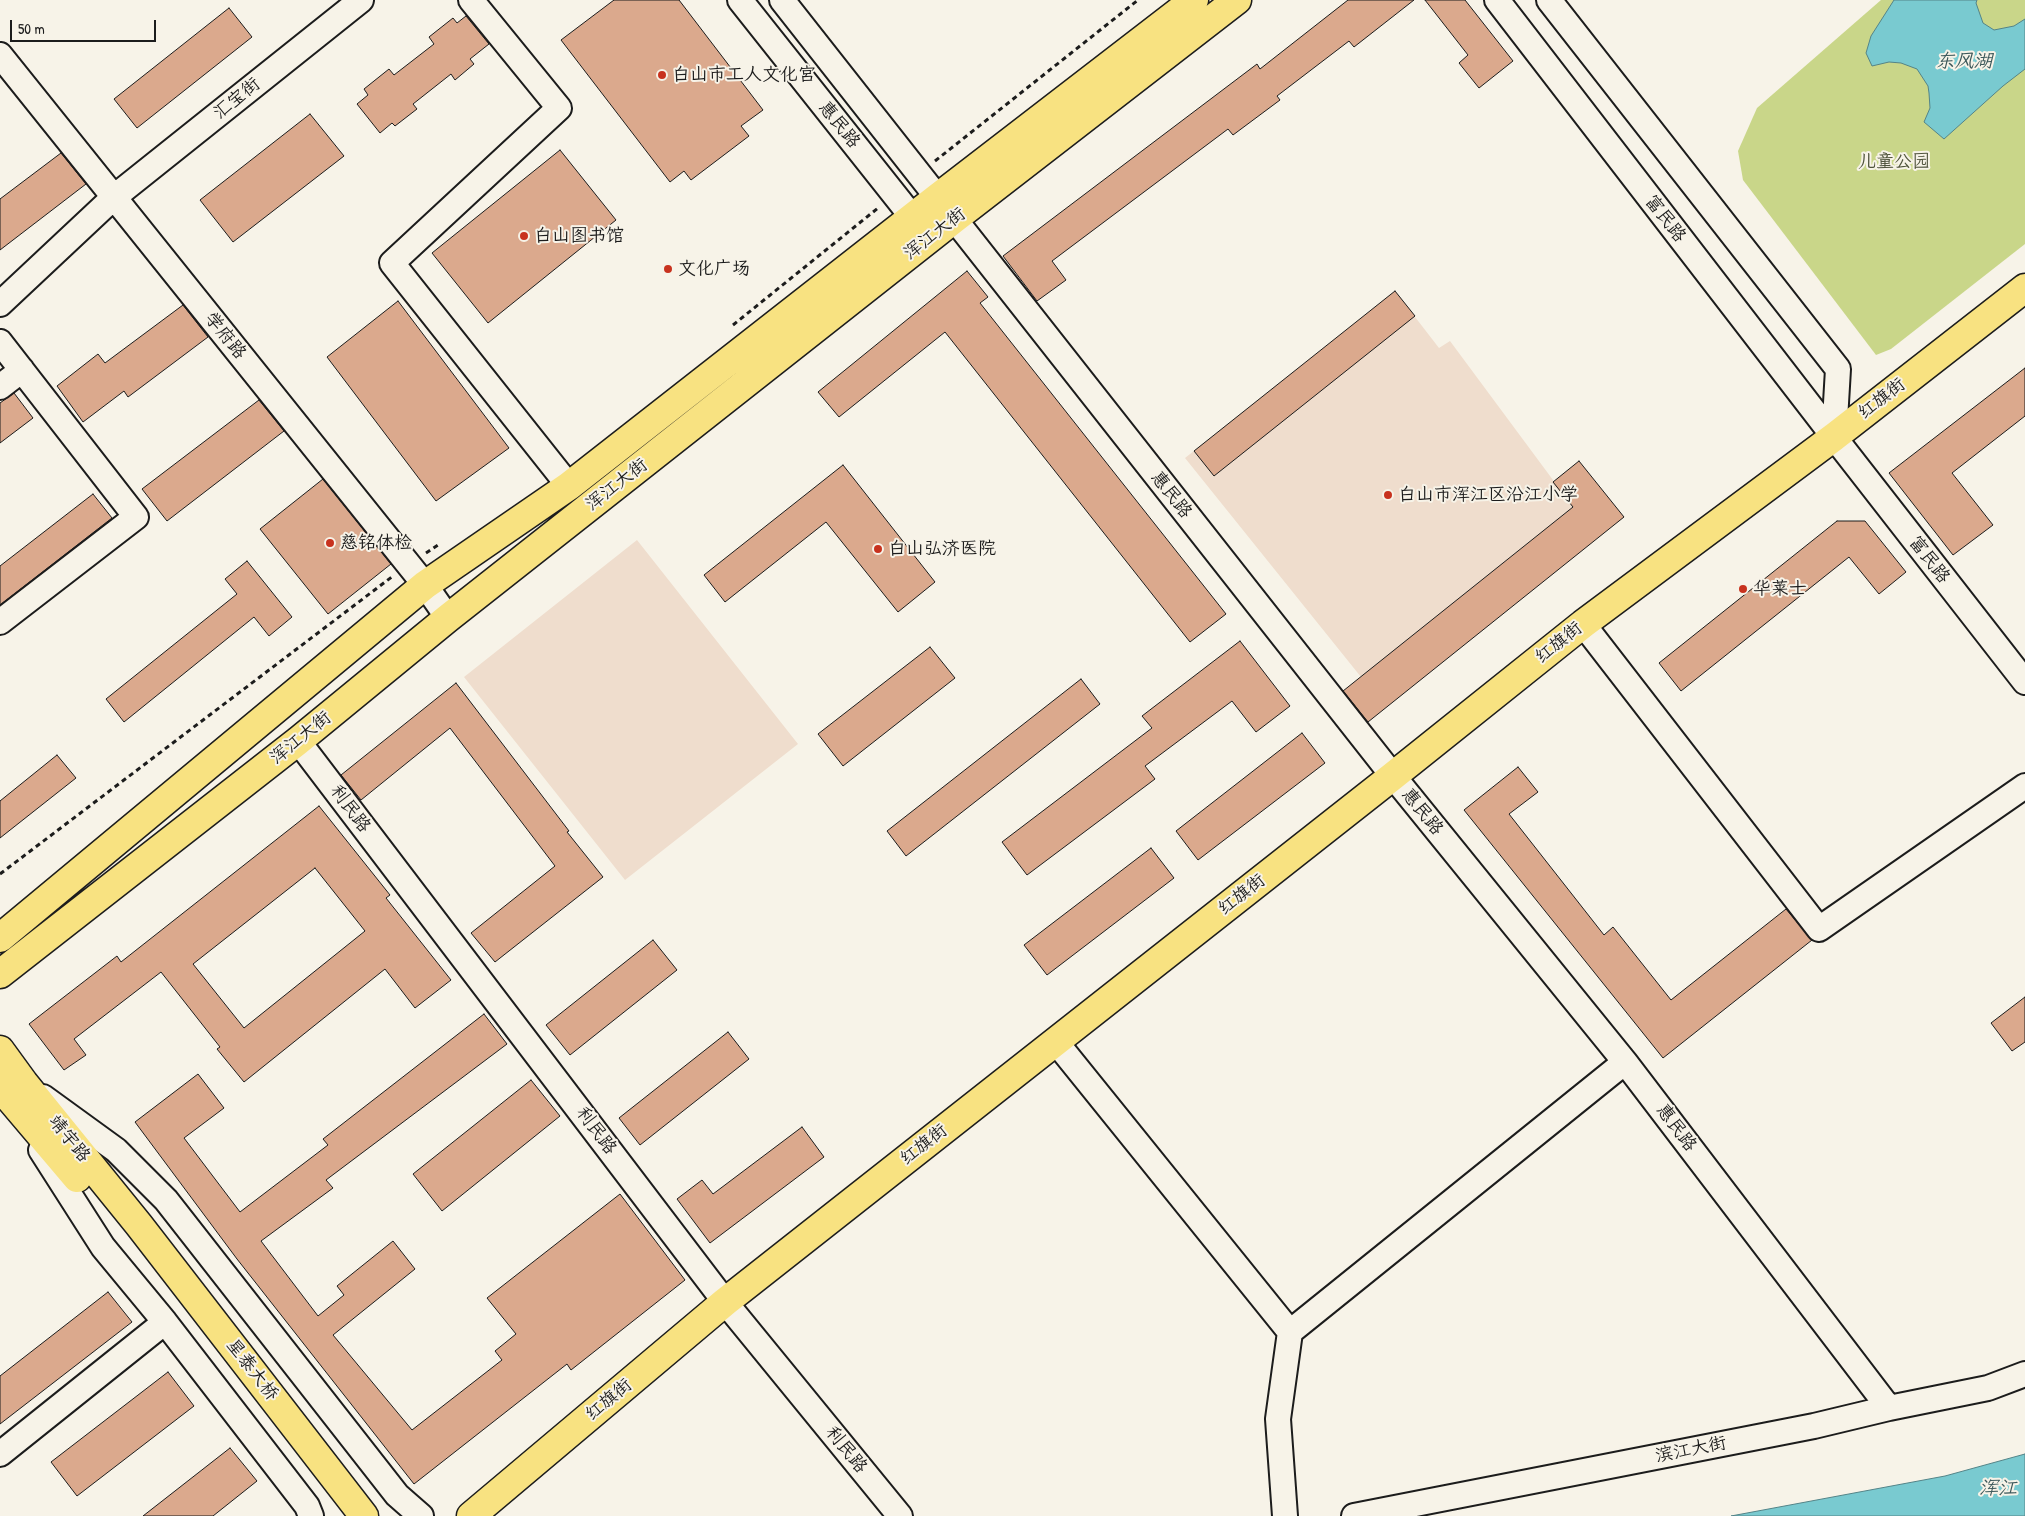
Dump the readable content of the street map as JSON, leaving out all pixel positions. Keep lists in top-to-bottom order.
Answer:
{
  "streets": {
    "main road": [
      "浑江大街",
      "红旗街",
      "靖宇路",
      "星泰大桥"
    ],
    "street": [
      "汇宝街",
      "惠民路",
      "富民路",
      "学府路",
      "利民路",
      "滨江大街"
    ]
  },
  "crossings": [
    ["汇宝街", "学府路"],
    ["惠民路", "浑江大街"],
    ["惠民路", "红旗街"],
    ["惠民路", "滨江大街"],
    ["富民路", "红旗街"],
    ["浑江大街", "学府路"],
    ["浑江大街", "利民路"],
    ["红旗街", "利民路"],
    ["靖宇路", "星泰大桥"]
  ],
  "water": ["东风湖", "浑江"],
  "parks": ["儿童公园"],
  "places": [
    "白山市工人文化宫",
    "白山图书馆",
    "文化广场",
    "白山市浑江区沿江小学",
    "慈铭体检",
    "白山弘济医院",
    "华莱士"
  ],
  "scale_bar": "50 m"
}
